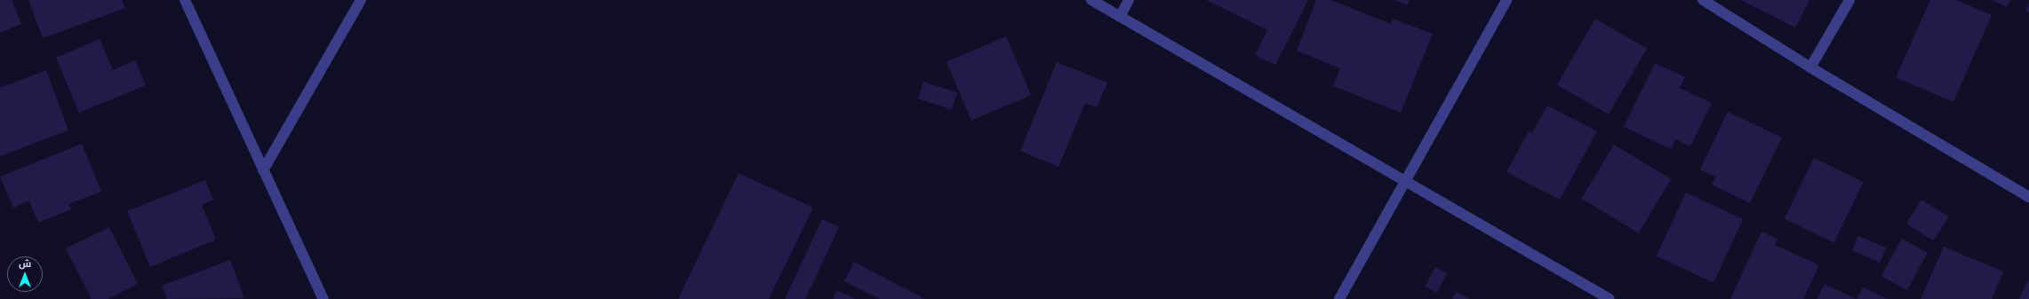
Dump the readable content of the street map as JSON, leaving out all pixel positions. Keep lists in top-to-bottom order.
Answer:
{
  "north": "top"
}
